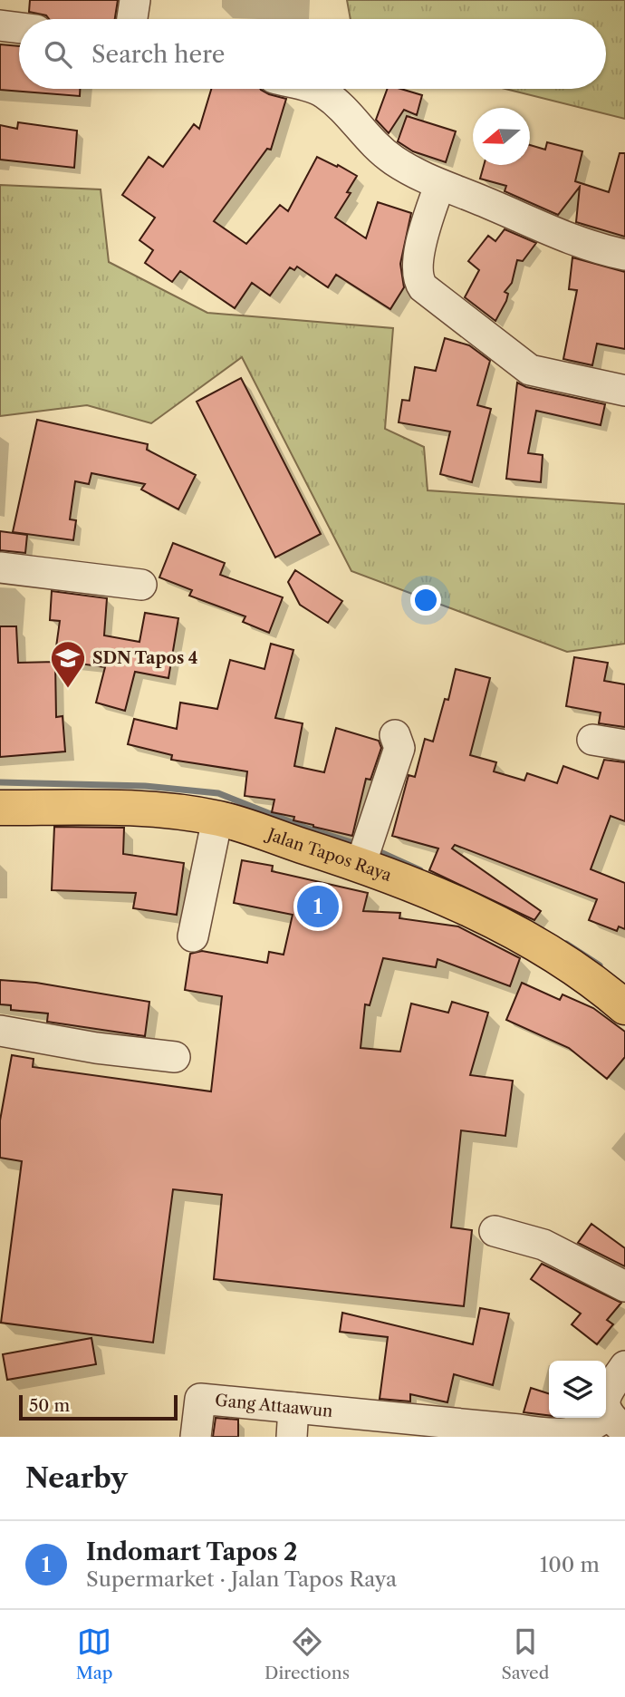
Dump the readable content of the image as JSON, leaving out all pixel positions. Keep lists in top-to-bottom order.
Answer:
{
  "streets": {
    "main road": ["Jalan Tapos Raya"],
    "street": ["Gang Attaawun"]
  },
  "places": {
    "school or university": ["SDN Tapos 4"]
  },
  "scale_bar": "50 m",
  "north": "left",
  "page": {
    "search": "Search here",
    "pins": "1",
    "scale": "50 m",
    "heading": "Nearby",
    "list": [
      {
        "mark": "1",
        "name": "Indomart Tapos 2",
        "note": "Supermarket · Jalan Tapos Raya",
        "value": "100 m"
      }
    ],
    "nav": ["Map", "Directions", "Saved"]
  }
}
